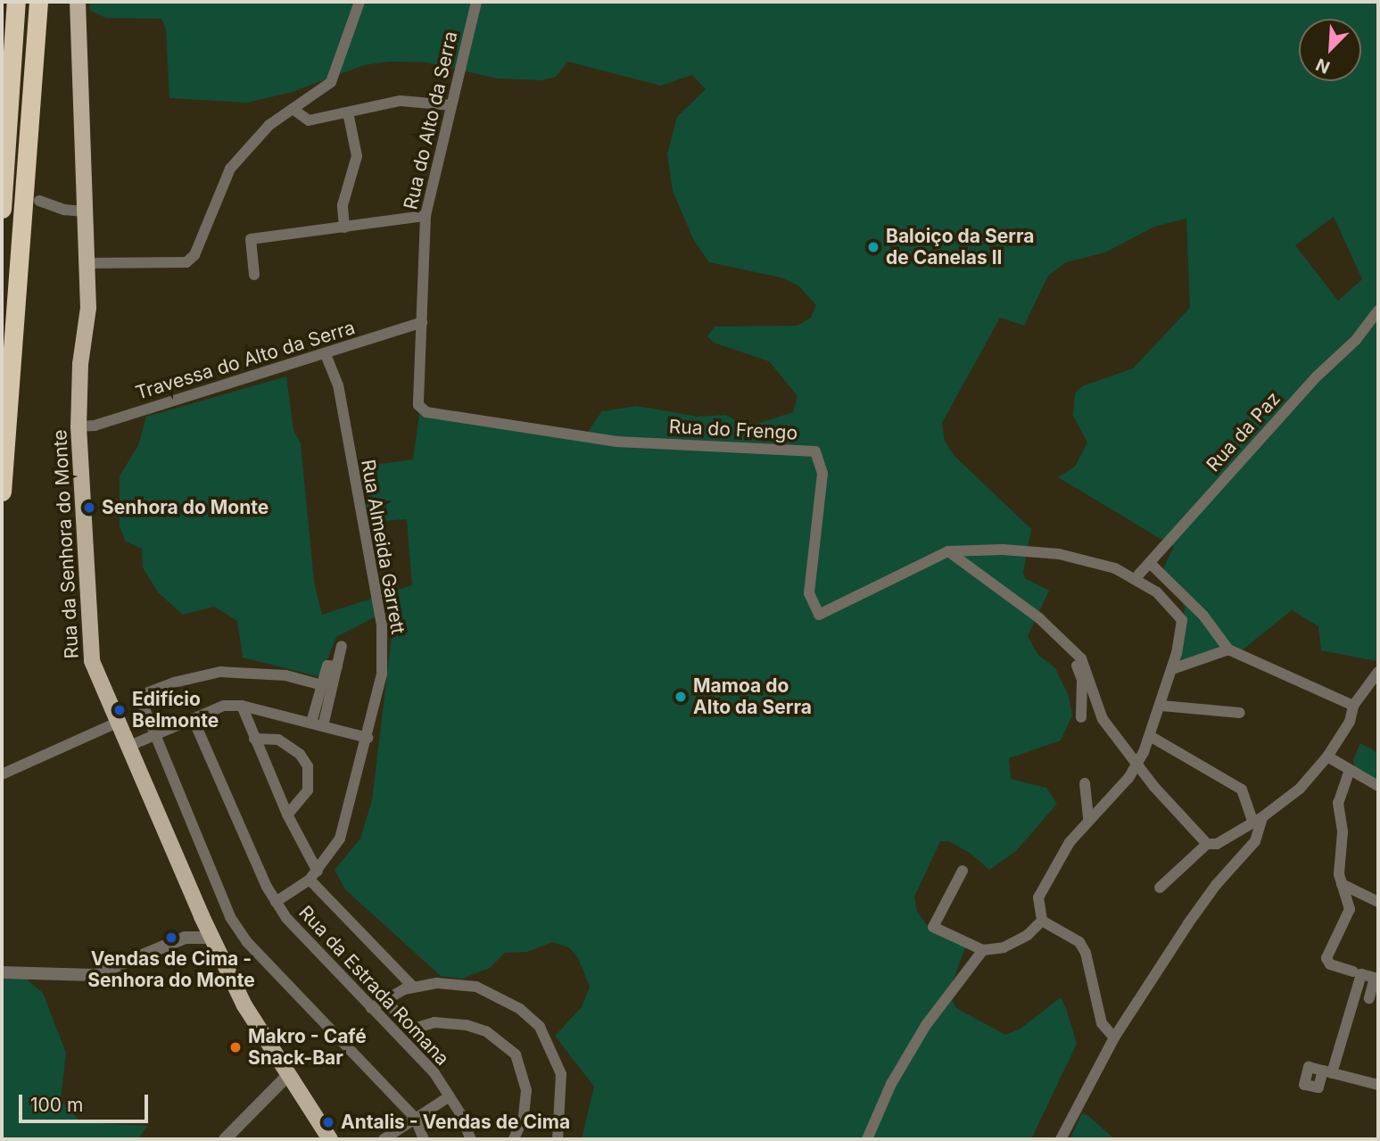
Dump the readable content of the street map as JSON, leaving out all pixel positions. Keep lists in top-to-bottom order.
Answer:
{
  "streets": {
    "main road": ["Rua da Senhora do Monte"],
    "street": [
      "Rua do Alto da Serra",
      "Travessa do Alto da Serra",
      "Rua do Frengo",
      "Rua da Paz",
      "Rua Almeida Garrett",
      "Rua da Estrada Romana"
    ]
  },
  "crossings": [
    ["Rua do Alto da Serra", "Travessa do Alto da Serra"],
    ["Rua do Alto da Serra", "Rua do Frengo"],
    ["Travessa do Alto da Serra", "Rua do Frengo"],
    ["Travessa do Alto da Serra", "Rua da Senhora do Monte"],
    ["Travessa do Alto da Serra", "Rua Almeida Garrett"],
    ["Rua do Frengo", "Rua da Paz"],
    ["Rua Almeida Garrett", "Rua da Estrada Romana"]
  ],
  "places": [
    "Baloiço da Serra de Canelas II",
    "Senhora do Monte",
    "Mamoa do Alto da Serra",
    "Edifício Belmonte",
    "Vendas de Cima - Senhora do Monte",
    "Makro - Café Snack-Bar",
    "Antalis - Vendas de Cima"
  ],
  "scale_bar": "100 m",
  "north": "bottom left"
}
